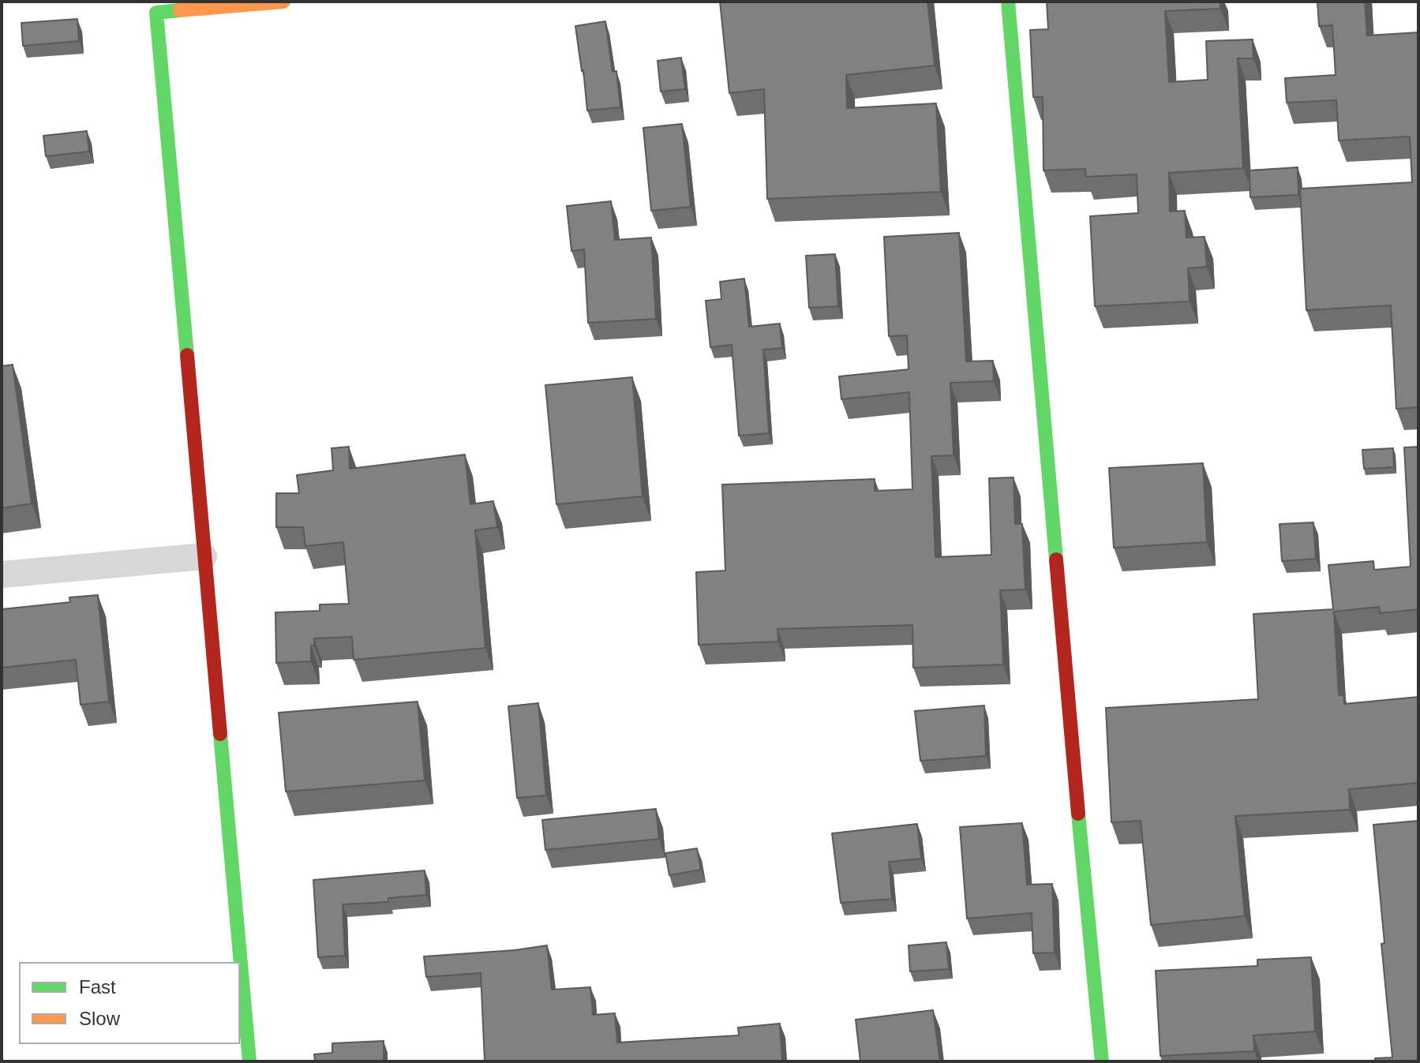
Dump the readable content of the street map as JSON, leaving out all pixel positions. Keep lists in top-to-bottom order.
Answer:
{
  "legend": ["Fast", "Slow"]
}
